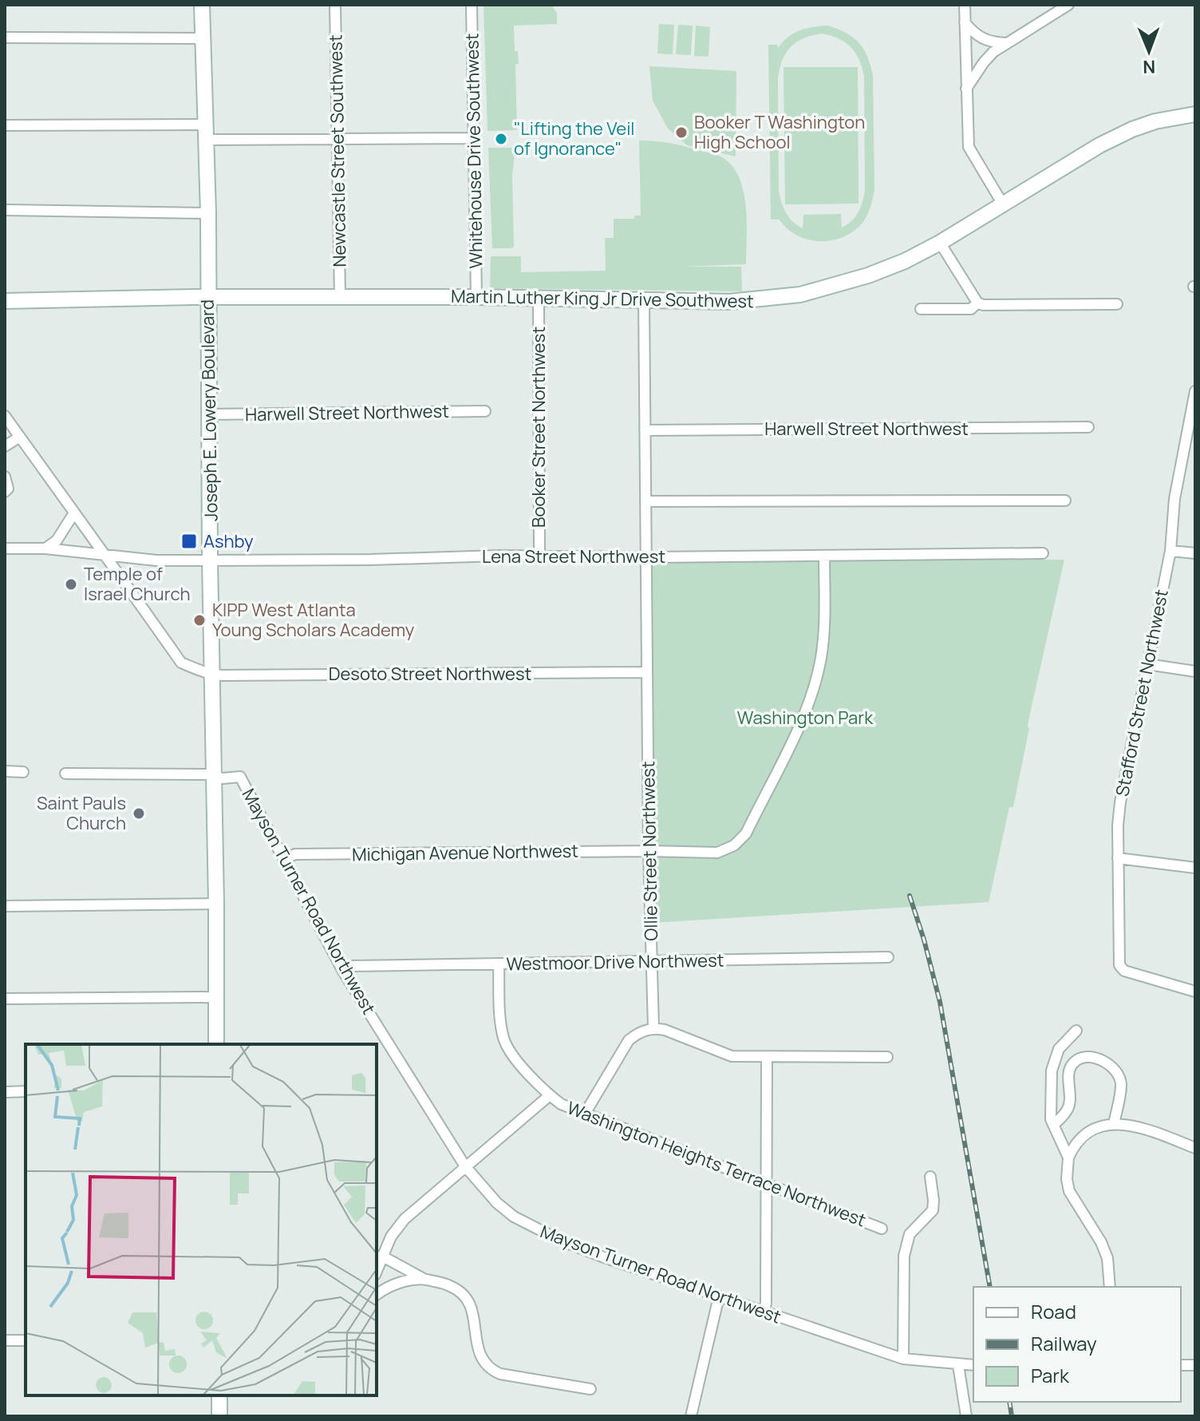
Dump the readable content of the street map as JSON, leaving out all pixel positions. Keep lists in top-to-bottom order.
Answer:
{
  "streets": {
    "main road": ["Martin Luther King Jr Drive Southwest", "Joseph E. Lowery Boulevard"],
    "street": [
      "Newcastle Street Southwest",
      "Whitehouse Drive Southwest",
      "Harwell Street Northwest",
      "Booker Street Northwest",
      "Lena Street Northwest",
      "Desoto Street Northwest",
      "Stafford Street Northwest",
      "Ollie Street Northwest",
      "Michigan Avenue Northwest",
      "Mayson Turner Road Northwest",
      "Westmoor Drive Northwest",
      "Washington Heights Terrace Northwest"
    ]
  },
  "crossings": [
    ["Newcastle Street Southwest", "Martin Luther King Jr Drive Southwest"],
    ["Whitehouse Drive Southwest", "Martin Luther King Jr Drive Southwest"],
    ["Martin Luther King Jr Drive Southwest", "Joseph E. Lowery Boulevard"],
    ["Martin Luther King Jr Drive Southwest", "Booker Street Northwest"],
    ["Martin Luther King Jr Drive Southwest", "Ollie Street Northwest"],
    ["Joseph E. Lowery Boulevard", "Harwell Street Northwest"],
    ["Joseph E. Lowery Boulevard", "Lena Street Northwest"],
    ["Joseph E. Lowery Boulevard", "Desoto Street Northwest"],
    ["Joseph E. Lowery Boulevard", "Mayson Turner Road Northwest"],
    ["Harwell Street Northwest", "Ollie Street Northwest"],
    ["Booker Street Northwest", "Lena Street Northwest"],
    ["Lena Street Northwest", "Ollie Street Northwest"],
    ["Lena Street Northwest", "Michigan Avenue Northwest"],
    ["Desoto Street Northwest", "Ollie Street Northwest"],
    ["Ollie Street Northwest", "Michigan Avenue Northwest"],
    ["Ollie Street Northwest", "Westmoor Drive Northwest"],
    ["Michigan Avenue Northwest", "Mayson Turner Road Northwest"],
    ["Mayson Turner Road Northwest", "Westmoor Drive Northwest"],
    ["Westmoor Drive Northwest", "Washington Heights Terrace Northwest"]
  ],
  "parks": ["Washington Park"],
  "places": {
    "other": [
      "Booker T Washington High School",
      "\"Lifting the Veil of Ignorance\"",
      "Temple of Israel Church",
      "KIPP West Atlanta Young Scholars Academy",
      "Saint Pauls Church"
    ],
    "transit": ["Ashby"]
  },
  "legend": ["Road", "Railway", "Park"],
  "north": "bottom"
}
